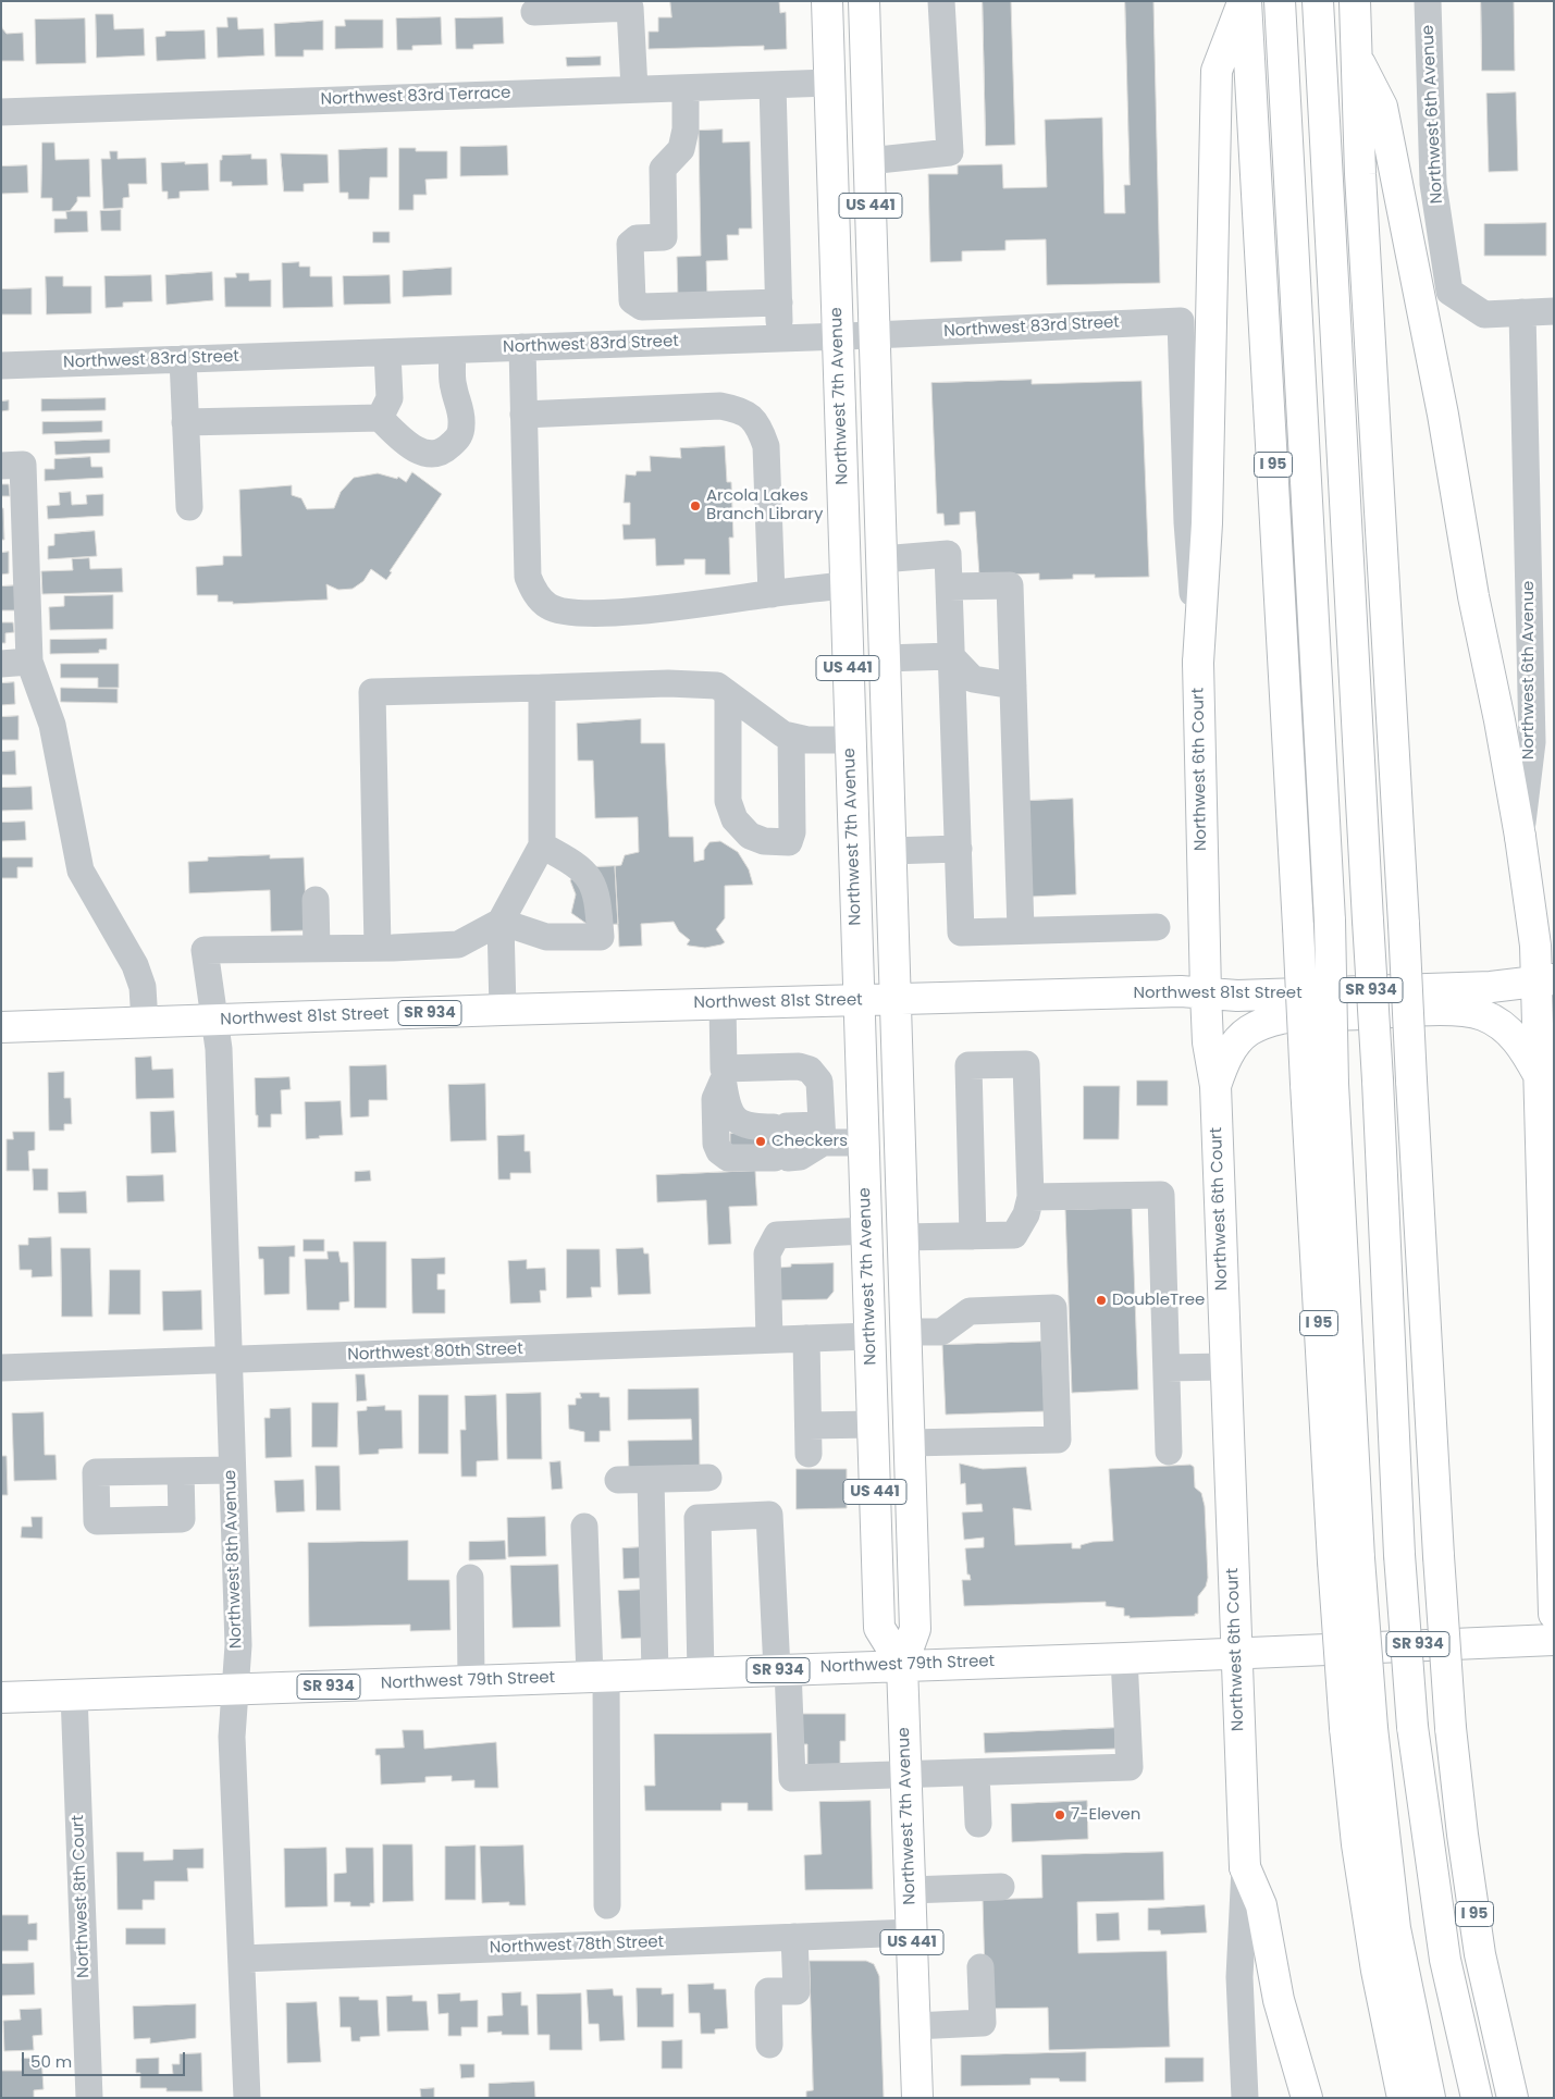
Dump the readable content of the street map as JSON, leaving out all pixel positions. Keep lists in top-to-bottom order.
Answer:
{
  "streets": {
    "main road": [
      "Northwest 6th Avenue",
      "US 441",
      "Northwest 7th Avenue",
      "I 95",
      "Northwest 6th Court",
      "SR 934",
      "Northwest 81st Street",
      "Northwest 79th Street"
    ],
    "street": [
      "Northwest 83rd Terrace",
      "Northwest 83rd Street",
      "Northwest 80th Street",
      "Northwest 8th Avenue",
      "Northwest 8th Court",
      "Northwest 78th Street"
    ]
  },
  "crossings": [
    ["Northwest 83rd Terrace", "Northwest 7th Avenue"],
    ["Northwest 6th Avenue", "Northwest 81st Street"],
    ["Northwest 83rd Street", "Northwest 7th Avenue"],
    ["Northwest 83rd Street", "Northwest 6th Court"],
    ["Northwest 7th Avenue", "Northwest 81st Street"],
    ["Northwest 7th Avenue", "Northwest 80th Street"],
    ["Northwest 7th Avenue", "Northwest 79th Street"],
    ["Northwest 7th Avenue", "Northwest 78th Street"],
    ["Northwest 6th Court", "Northwest 81st Street"],
    ["Northwest 6th Court", "Northwest 79th Street"],
    ["Northwest 81st Street", "Northwest 8th Avenue"],
    ["Northwest 80th Street", "Northwest 8th Avenue"],
    ["Northwest 8th Avenue", "Northwest 79th Street"],
    ["Northwest 8th Avenue", "Northwest 78th Street"],
    ["Northwest 79th Street", "Northwest 8th Court"]
  ],
  "places": [
    "Arcola Lakes Branch Library",
    "Checkers",
    "DoubleTree",
    "7-Eleven"
  ],
  "scale_bar": "50 m"
}
